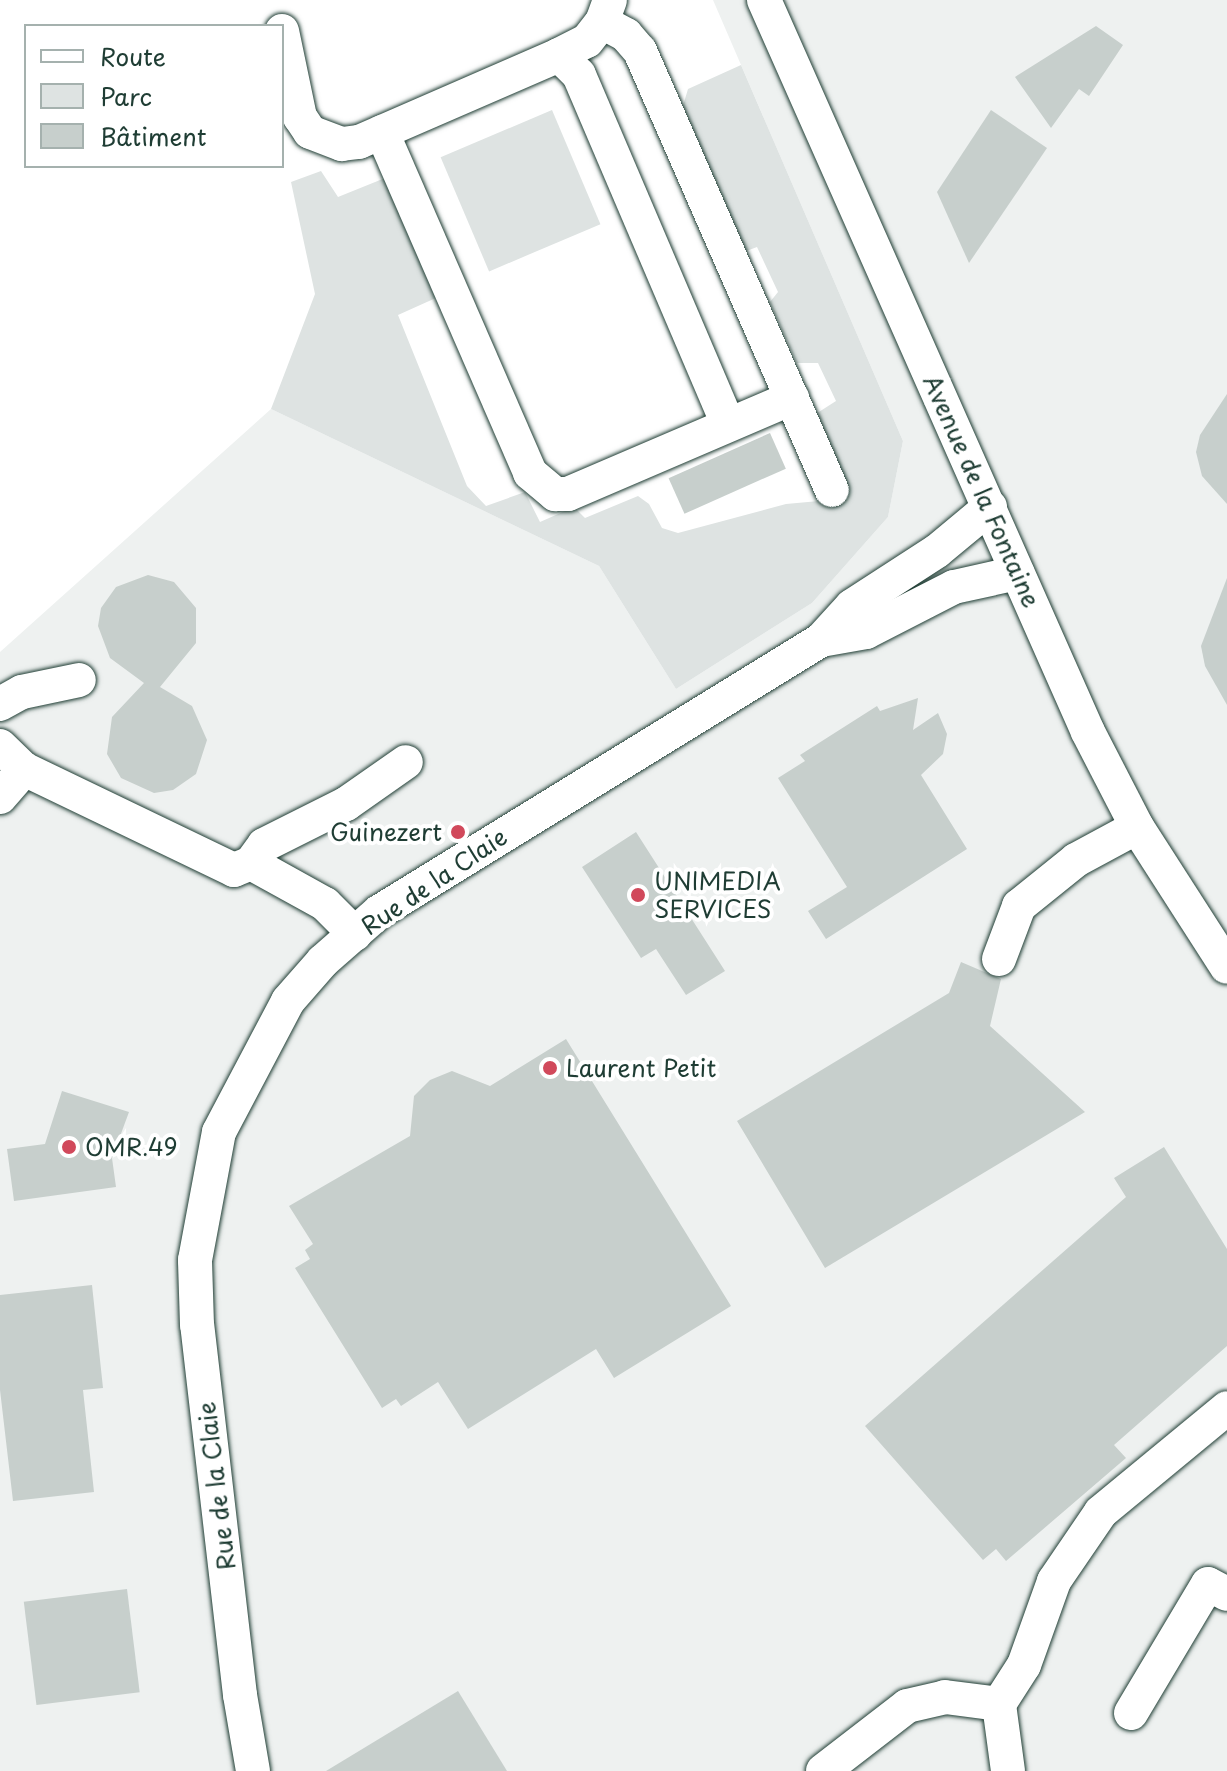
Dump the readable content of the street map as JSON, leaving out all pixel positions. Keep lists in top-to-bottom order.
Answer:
{
  "streets": {
    "street": ["Avenue de la Fontaine", "Rue de la Claie"]
  },
  "crossings": [
    ["Avenue de la Fontaine", "Rue de la Claie"]
  ],
  "places": [
    "Guinezert",
    "UNIMEDIA SERVICES",
    "Laurent Petit",
    "OMR.49"
  ],
  "legend": ["Route", "Parc", "Bâtiment"]
}
